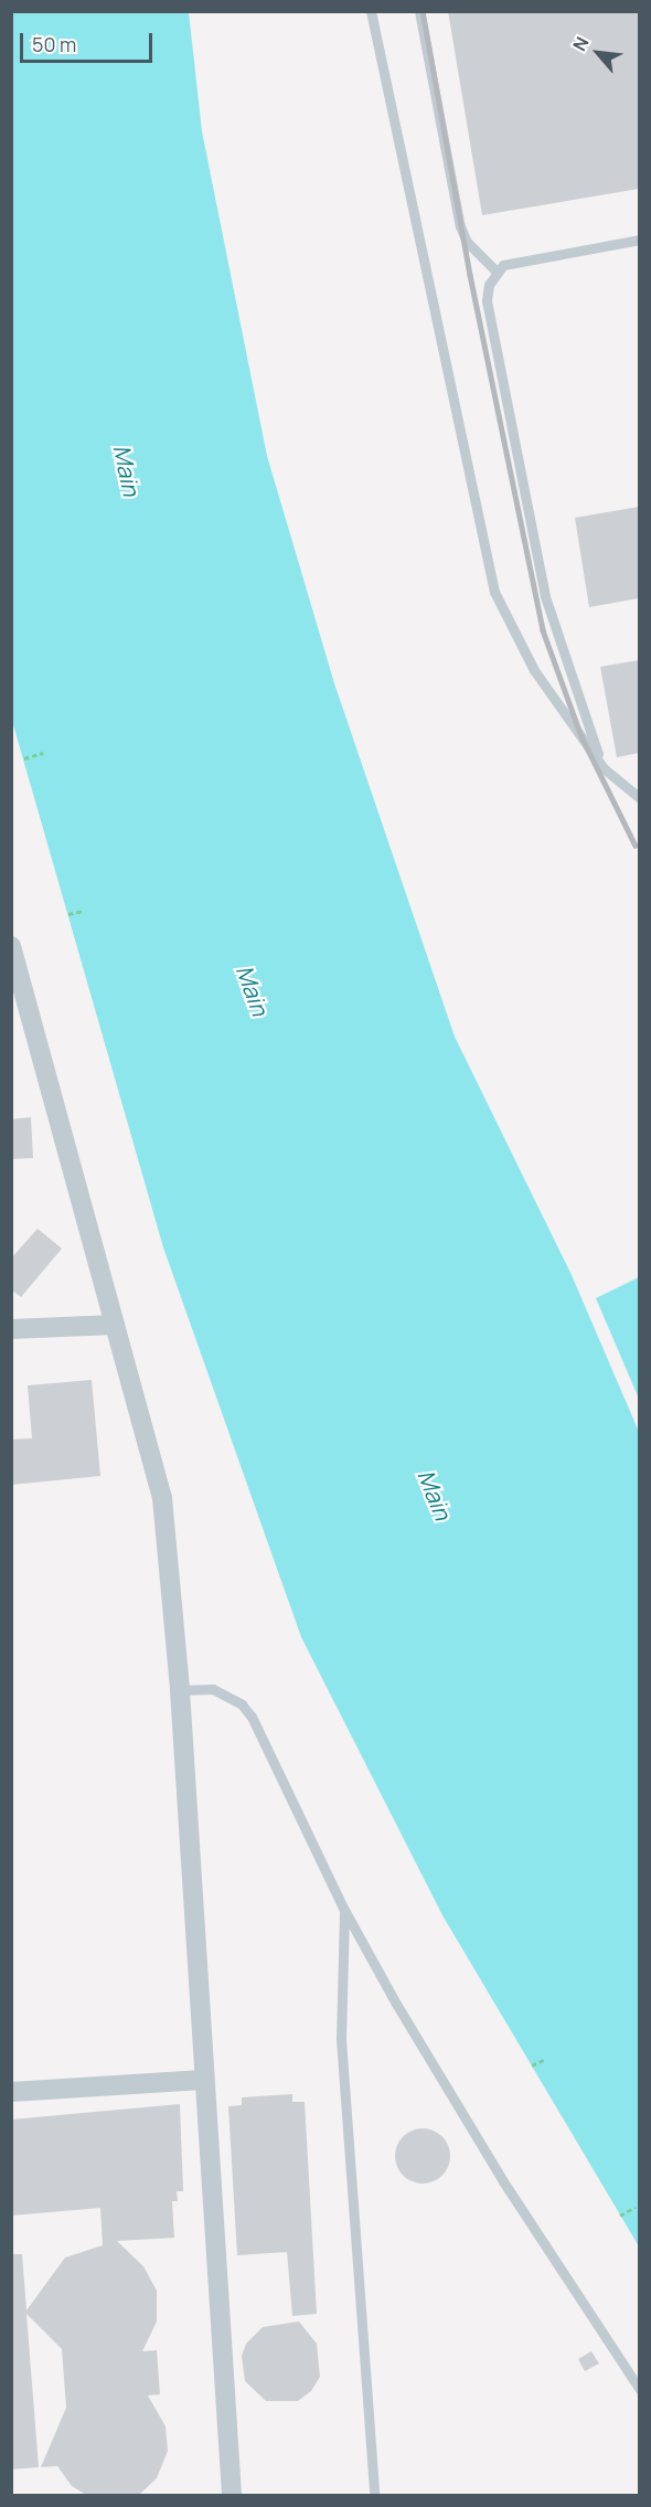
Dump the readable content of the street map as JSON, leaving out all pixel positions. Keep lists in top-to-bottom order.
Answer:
{
  "water": ["Main"],
  "scale_bar": "50 m",
  "north": "top left"
}
